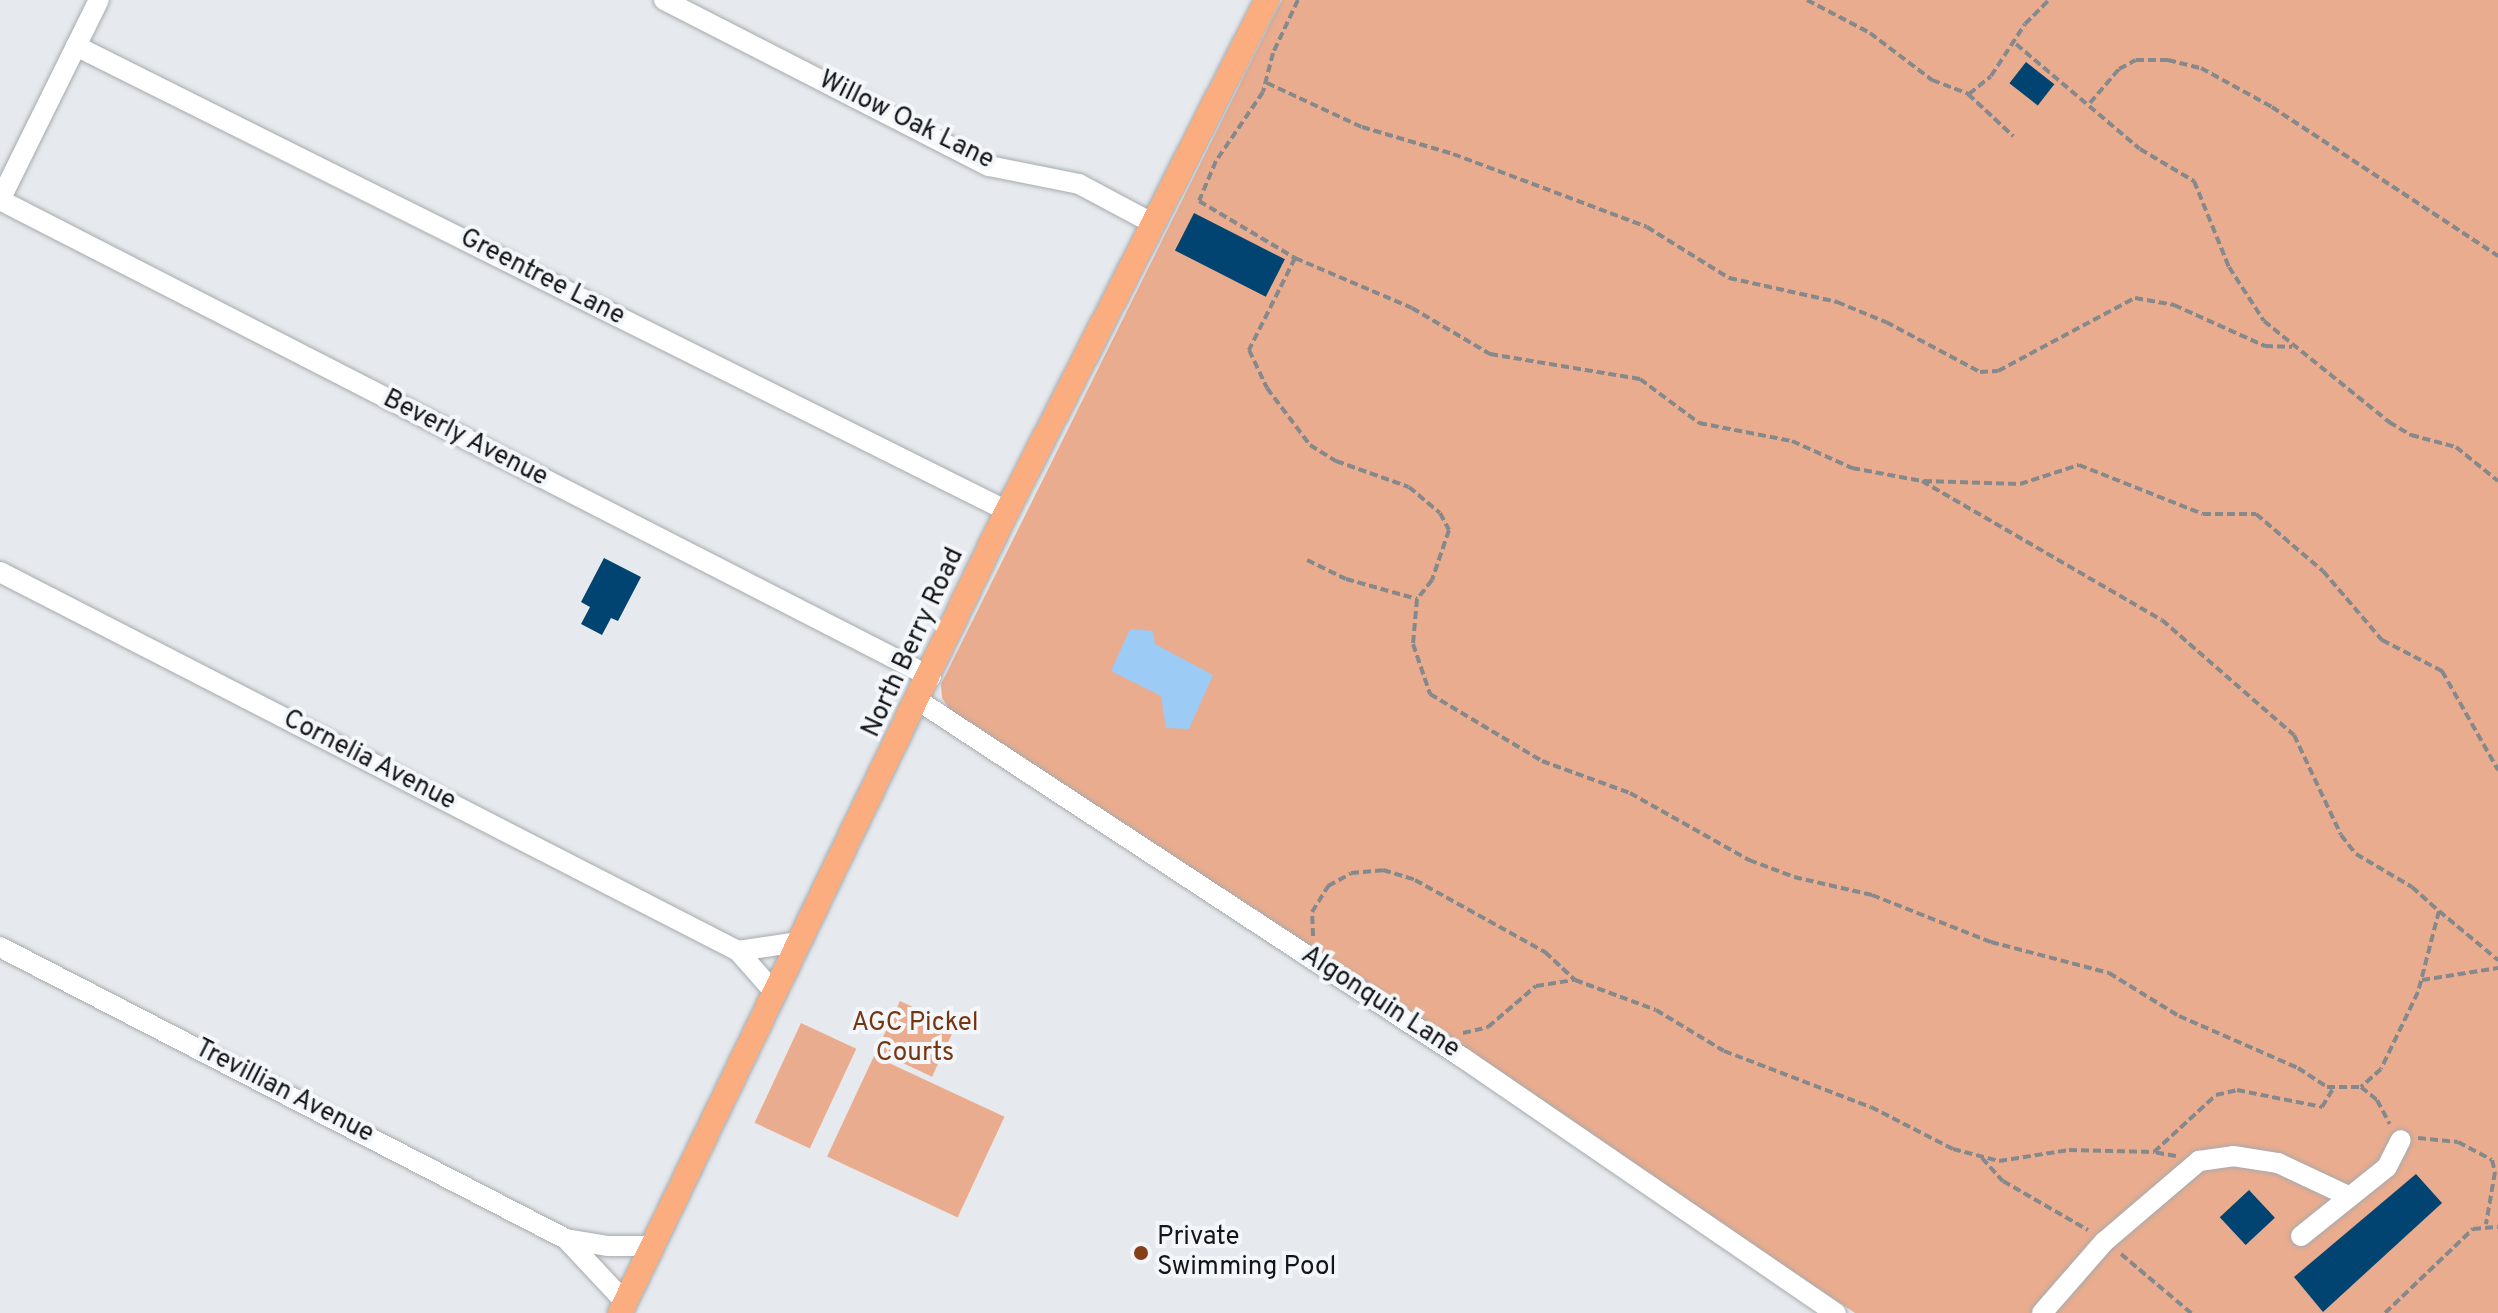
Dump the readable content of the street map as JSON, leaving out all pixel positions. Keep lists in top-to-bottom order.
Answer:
{
  "streets": {
    "main road": ["North Berry Road"],
    "street": [
      "Willow Oak Lane",
      "Greentree Lane",
      "Beverly Avenue",
      "Cornelia Avenue",
      "Algonquin Lane",
      "Trevillian Avenue"
    ]
  },
  "crossings": [
    ["Willow Oak Lane", "North Berry Road"],
    ["Greentree Lane", "North Berry Road"],
    ["Beverly Avenue", "North Berry Road"],
    ["North Berry Road", "Cornelia Avenue"],
    ["North Berry Road", "Algonquin Lane"],
    ["North Berry Road", "Trevillian Avenue"]
  ],
  "parks": ["AGC Pickel Courts"],
  "places": ["Private Swimming Pool"]
}
